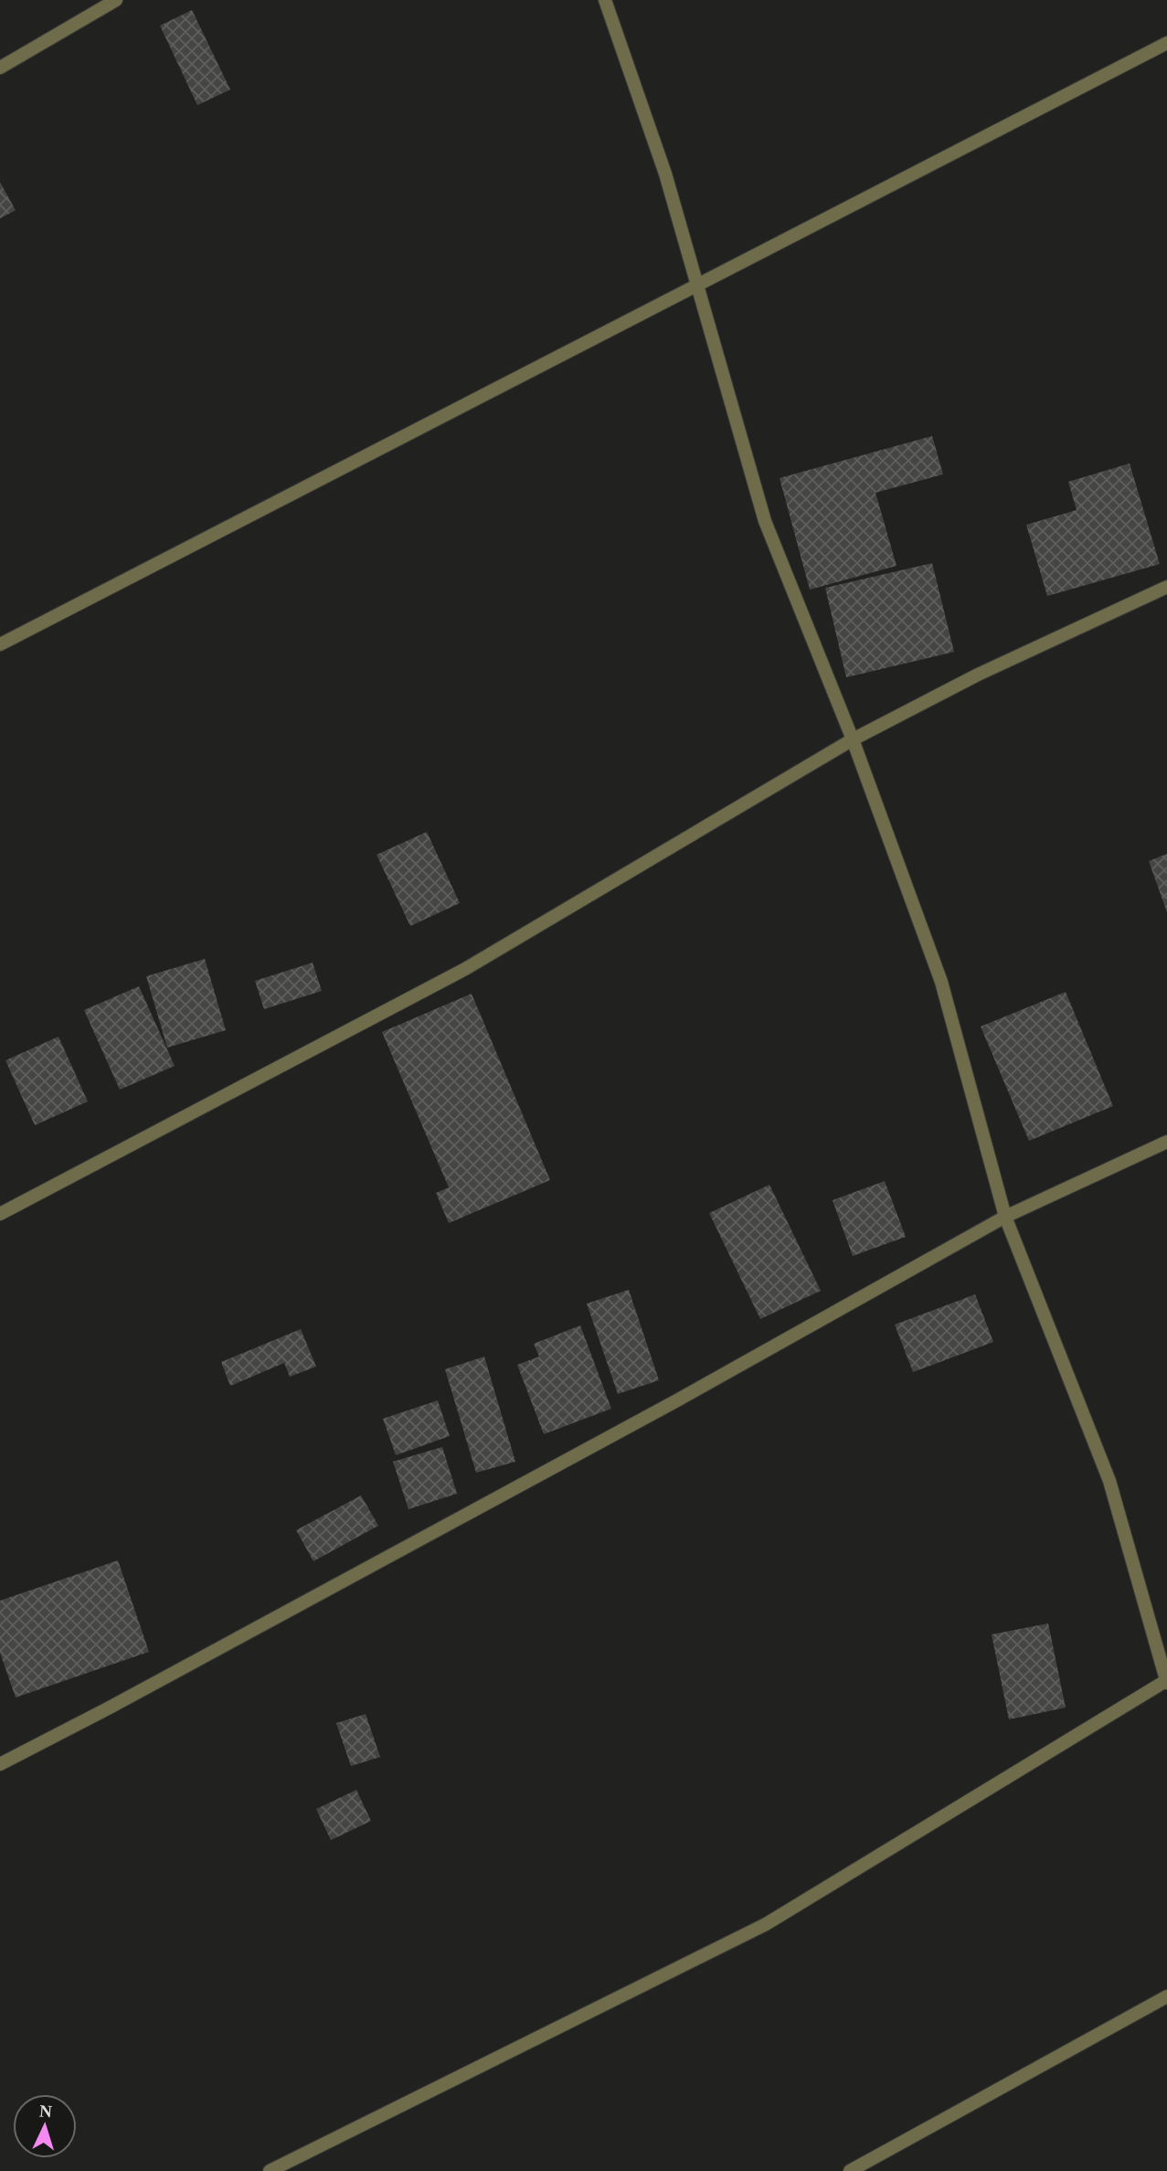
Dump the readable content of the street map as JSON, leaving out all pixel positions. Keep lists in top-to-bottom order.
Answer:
{
  "north": "top"
}
